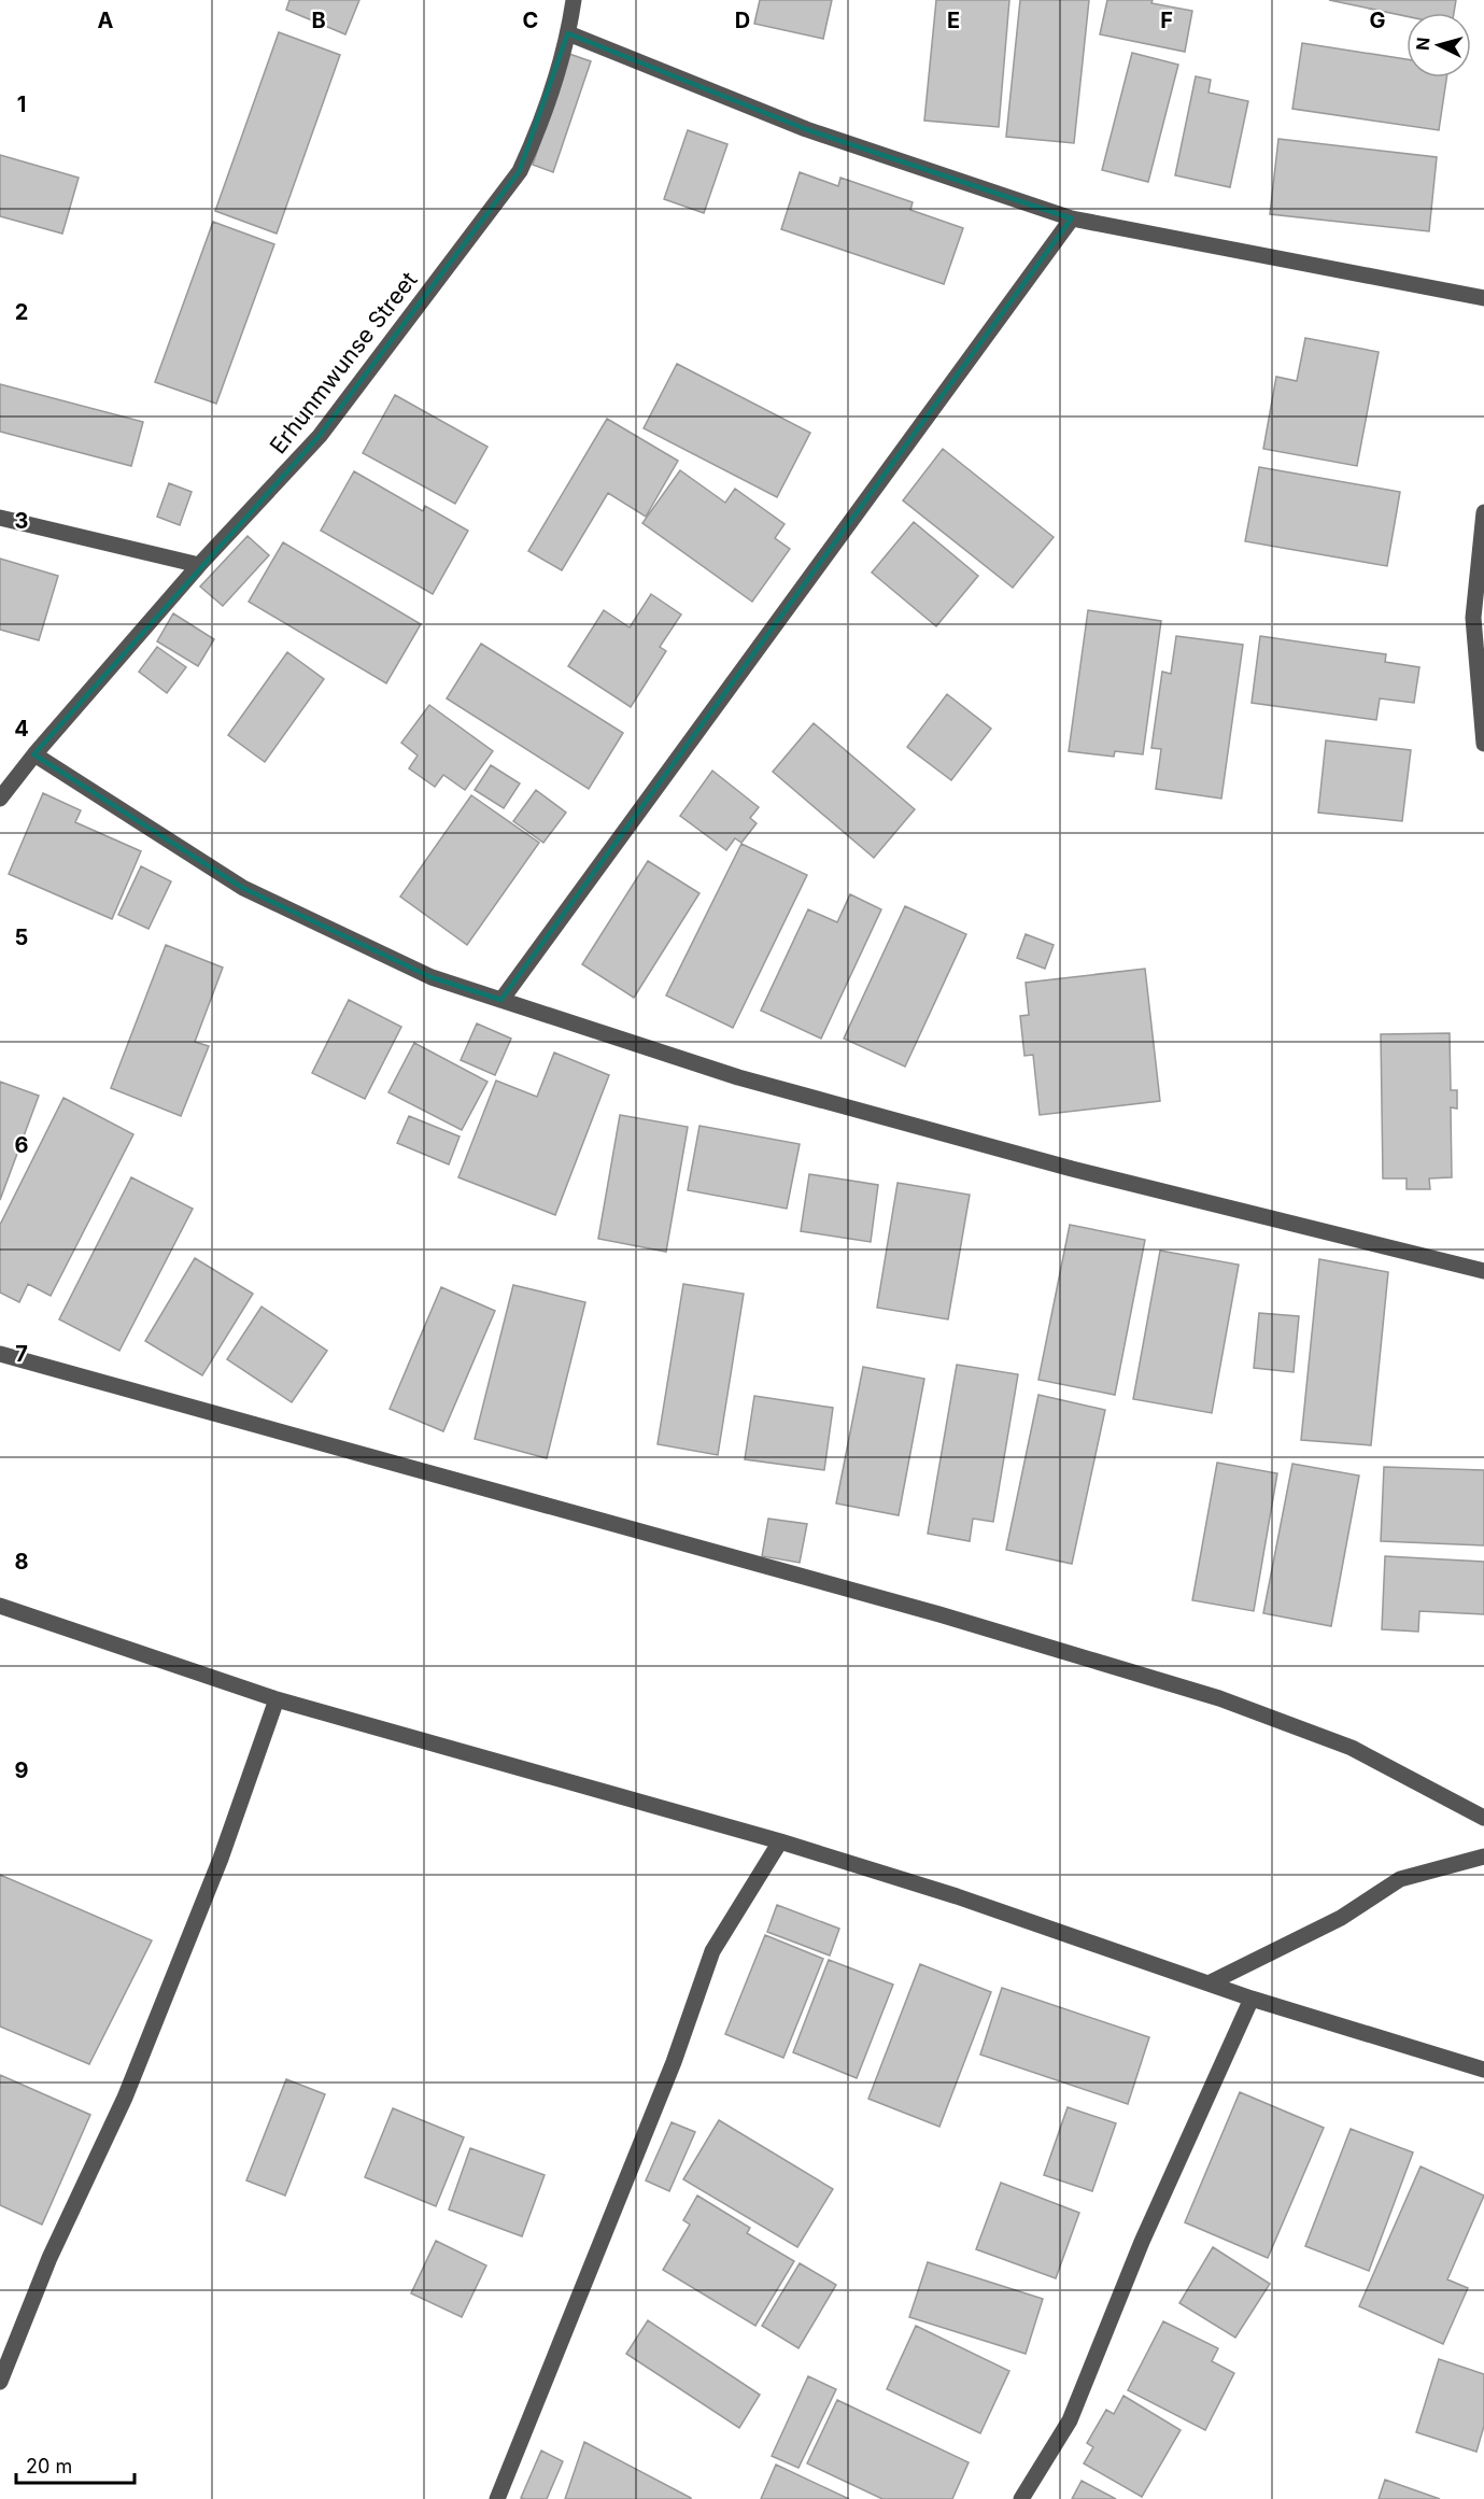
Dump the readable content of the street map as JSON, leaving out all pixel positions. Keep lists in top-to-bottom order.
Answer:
{
  "streets": {
    "street": ["Erhunmwunse Street"]
  },
  "scale_bar": "20 m",
  "north": "left",
  "grid": {
    "columns": [
      "A",
      "B",
      "C",
      "D",
      "E",
      "F",
      "G"
    ],
    "rows": [
      "1",
      "2",
      "3",
      "4",
      "5",
      "6",
      "7",
      "8",
      "9"
    ]
  }
}
